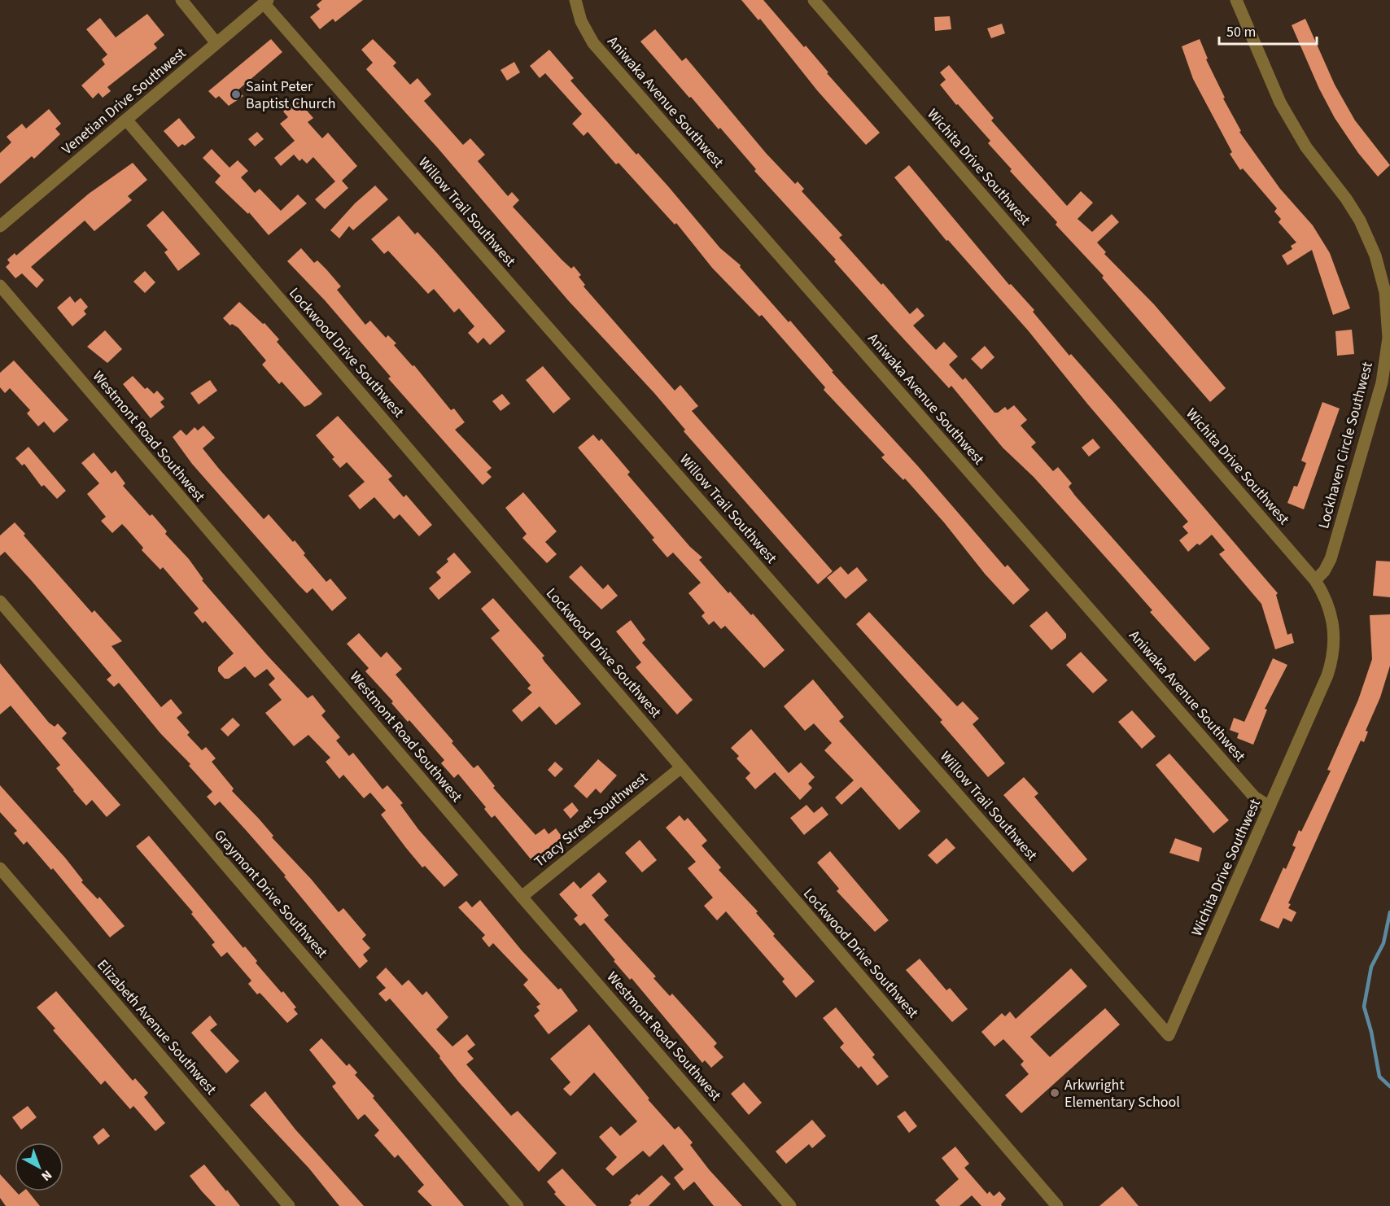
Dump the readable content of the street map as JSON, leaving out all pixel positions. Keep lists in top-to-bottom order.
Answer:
{
  "streets": {
    "street": [
      "Venetian Drive Southwest",
      "Aniwaka Avenue Southwest",
      "Wichita Drive Southwest",
      "Willow Trail Southwest",
      "Lockwood Drive Southwest",
      "Westmont Road Southwest",
      "Lockhaven Circle Southwest",
      "Tracy Street Southwest",
      "Graymont Drive Southwest",
      "Elizabeth Avenue Southwest"
    ]
  },
  "crossings": [
    ["Venetian Drive Southwest", "Willow Trail Southwest"],
    ["Venetian Drive Southwest", "Lockwood Drive Southwest"],
    ["Aniwaka Avenue Southwest", "Wichita Drive Southwest"],
    ["Wichita Drive Southwest", "Willow Trail Southwest"],
    ["Wichita Drive Southwest", "Lockhaven Circle Southwest"],
    ["Lockwood Drive Southwest", "Tracy Street Southwest"],
    ["Westmont Road Southwest", "Tracy Street Southwest"]
  ],
  "places": ["Saint Peter Baptist Church", "Arkwright Elementary School"],
  "scale_bar": "50 m",
  "north": "bottom right"
}
